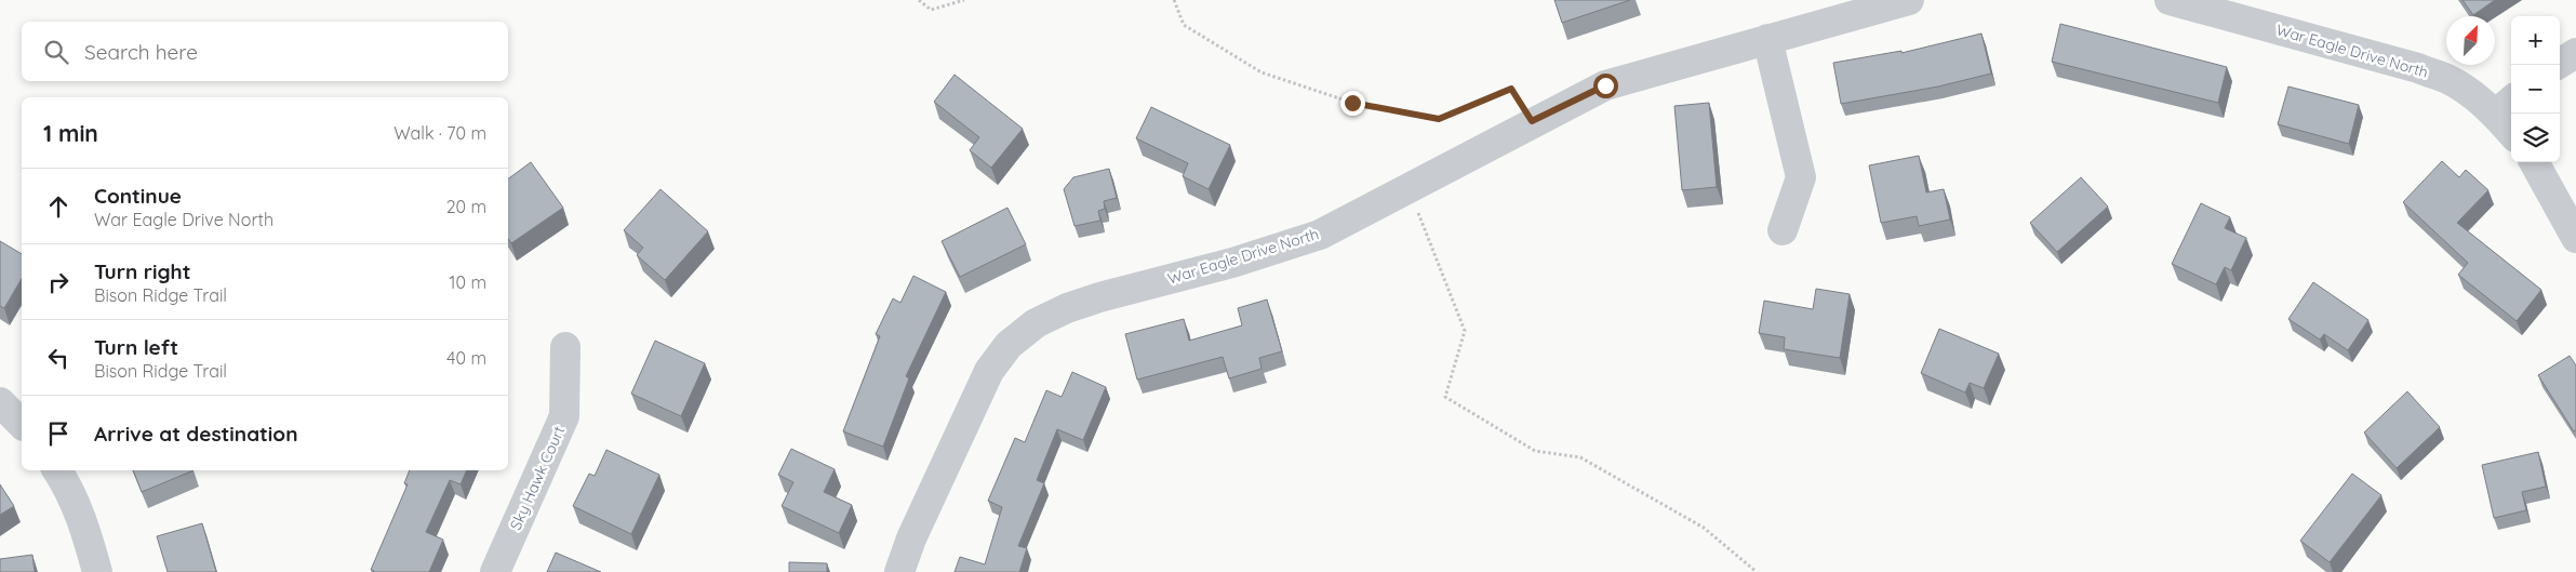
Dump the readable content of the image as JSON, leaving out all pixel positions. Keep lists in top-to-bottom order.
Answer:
{
  "streets": {
    "street": ["War Eagle Drive North", "Sky Hawk Court"]
  },
  "north": "top right",
  "page": {
    "map_buttons": ["+", "−"],
    "search": "Search here",
    "heading": ["1 min", "Walk · 70 m"],
    "list": [
      ["Continue", "War Eagle Drive North", "20 m"],
      ["Turn right", "Bison Ridge Trail", "10 m"],
      ["Turn left", "Bison Ridge Trail", "40 m"],
      "Arrive at destination"
    ]
  }
}
